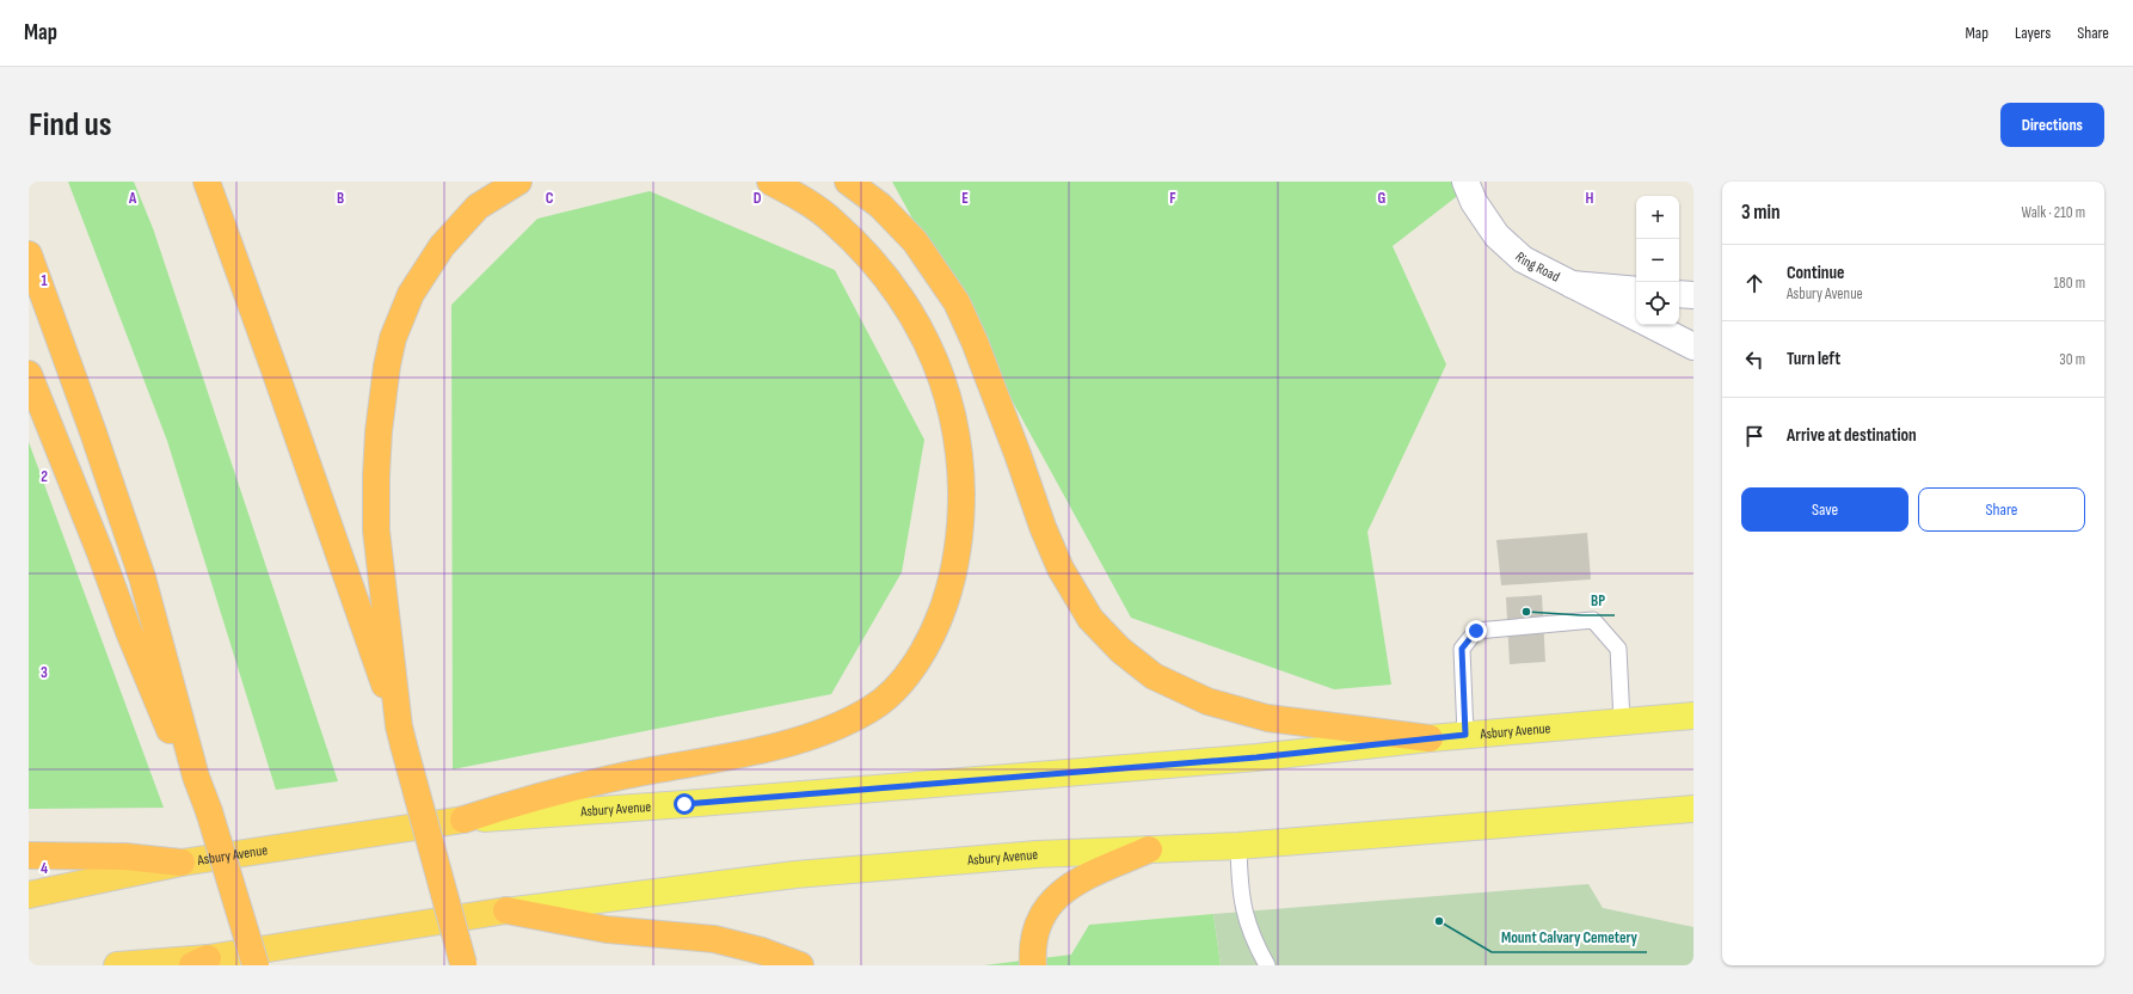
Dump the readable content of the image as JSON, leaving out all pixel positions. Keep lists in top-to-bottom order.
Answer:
{
  "streets": {
    "highway": ["Asbury Avenue"],
    "street": ["Ring Road"]
  },
  "places": ["BP", "Mount Calvary Cemetery"],
  "page": {
    "header": "Map",
    "nav": ["Map", "Layers", "Share"],
    "buttons": [
      "Directions",
      ["Save", "Share"]
    ],
    "title": "Find us",
    "heading": ["3 min", "Walk · 210 m"],
    "map_buttons": ["+", "−"],
    "list": [
      ["Continue", "Asbury Avenue", "180 m"],
      ["Turn left", "30 m"],
      "Arrive at destination"
    ]
  },
  "grid": {
    "columns": [
      "A",
      "B",
      "C",
      "D",
      "E",
      "F",
      "G",
      "H"
    ],
    "rows": [
      "1",
      "2",
      "3",
      "4"
    ]
  }
}
